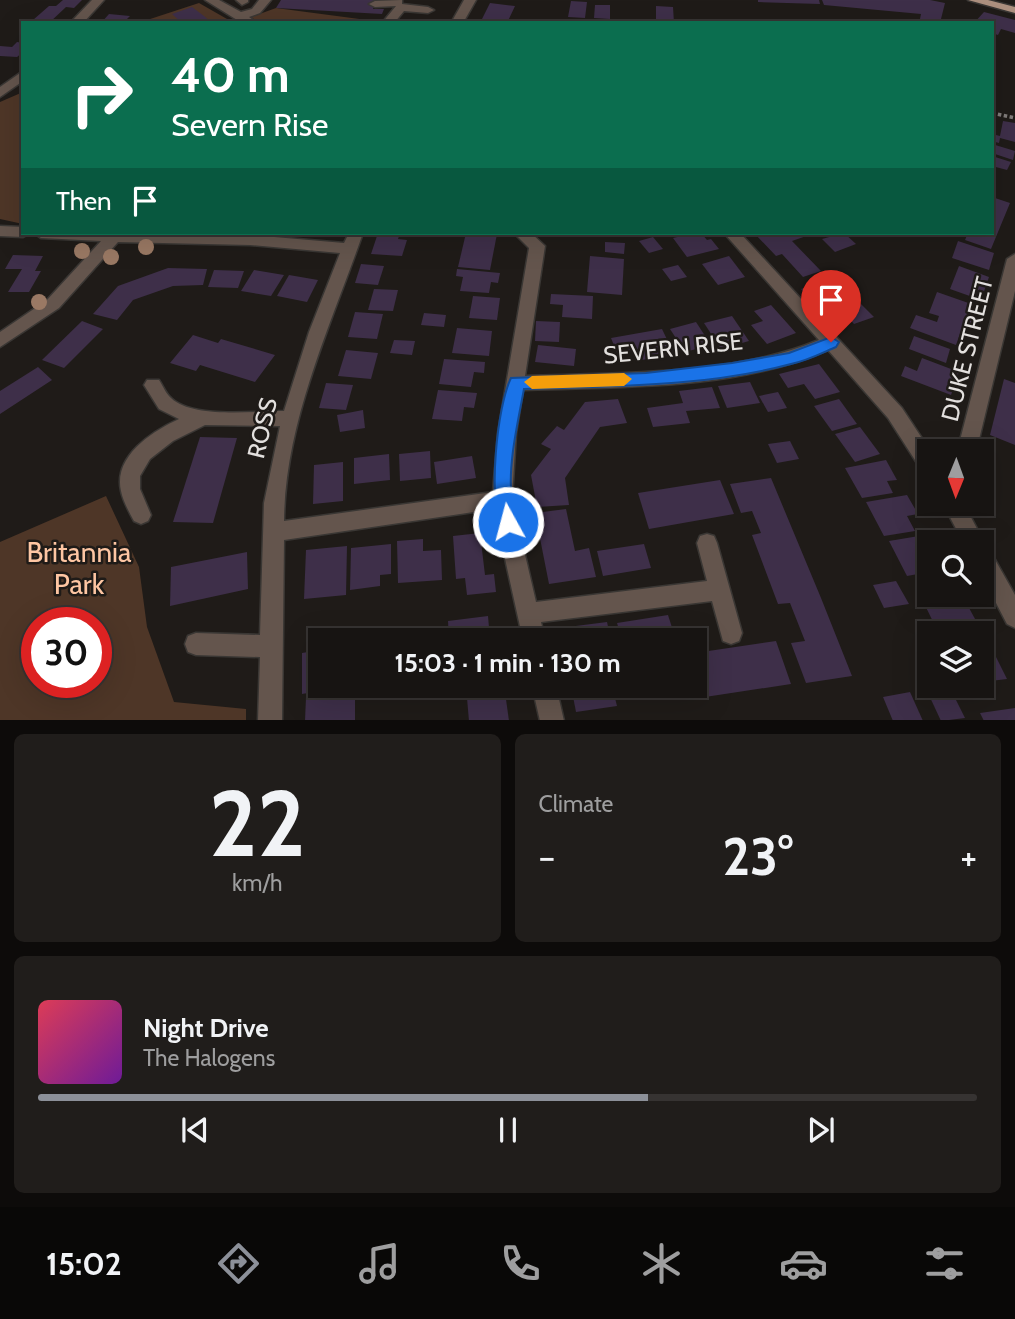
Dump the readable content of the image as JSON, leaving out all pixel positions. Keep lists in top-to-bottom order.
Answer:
{
  "streets": {
    "street": ["SEVERN RISE", "DUKE STREET", "ROSS"]
  },
  "parks": ["Britannia Park"],
  "north": "bottom",
  "page": {
    "turn": ["40 m", "Severn Rise"],
    "then": "Then",
    "limit": "30",
    "trip": "15:03 · 1 min · 130 m",
    "tile": [
      ["22", "km/h"],
      "Climate"
    ],
    "heat": ["−", "23°", "+"],
    "song": ["Night Drive", "The Halogens"],
    "tabs": "15:02"
  }
}
